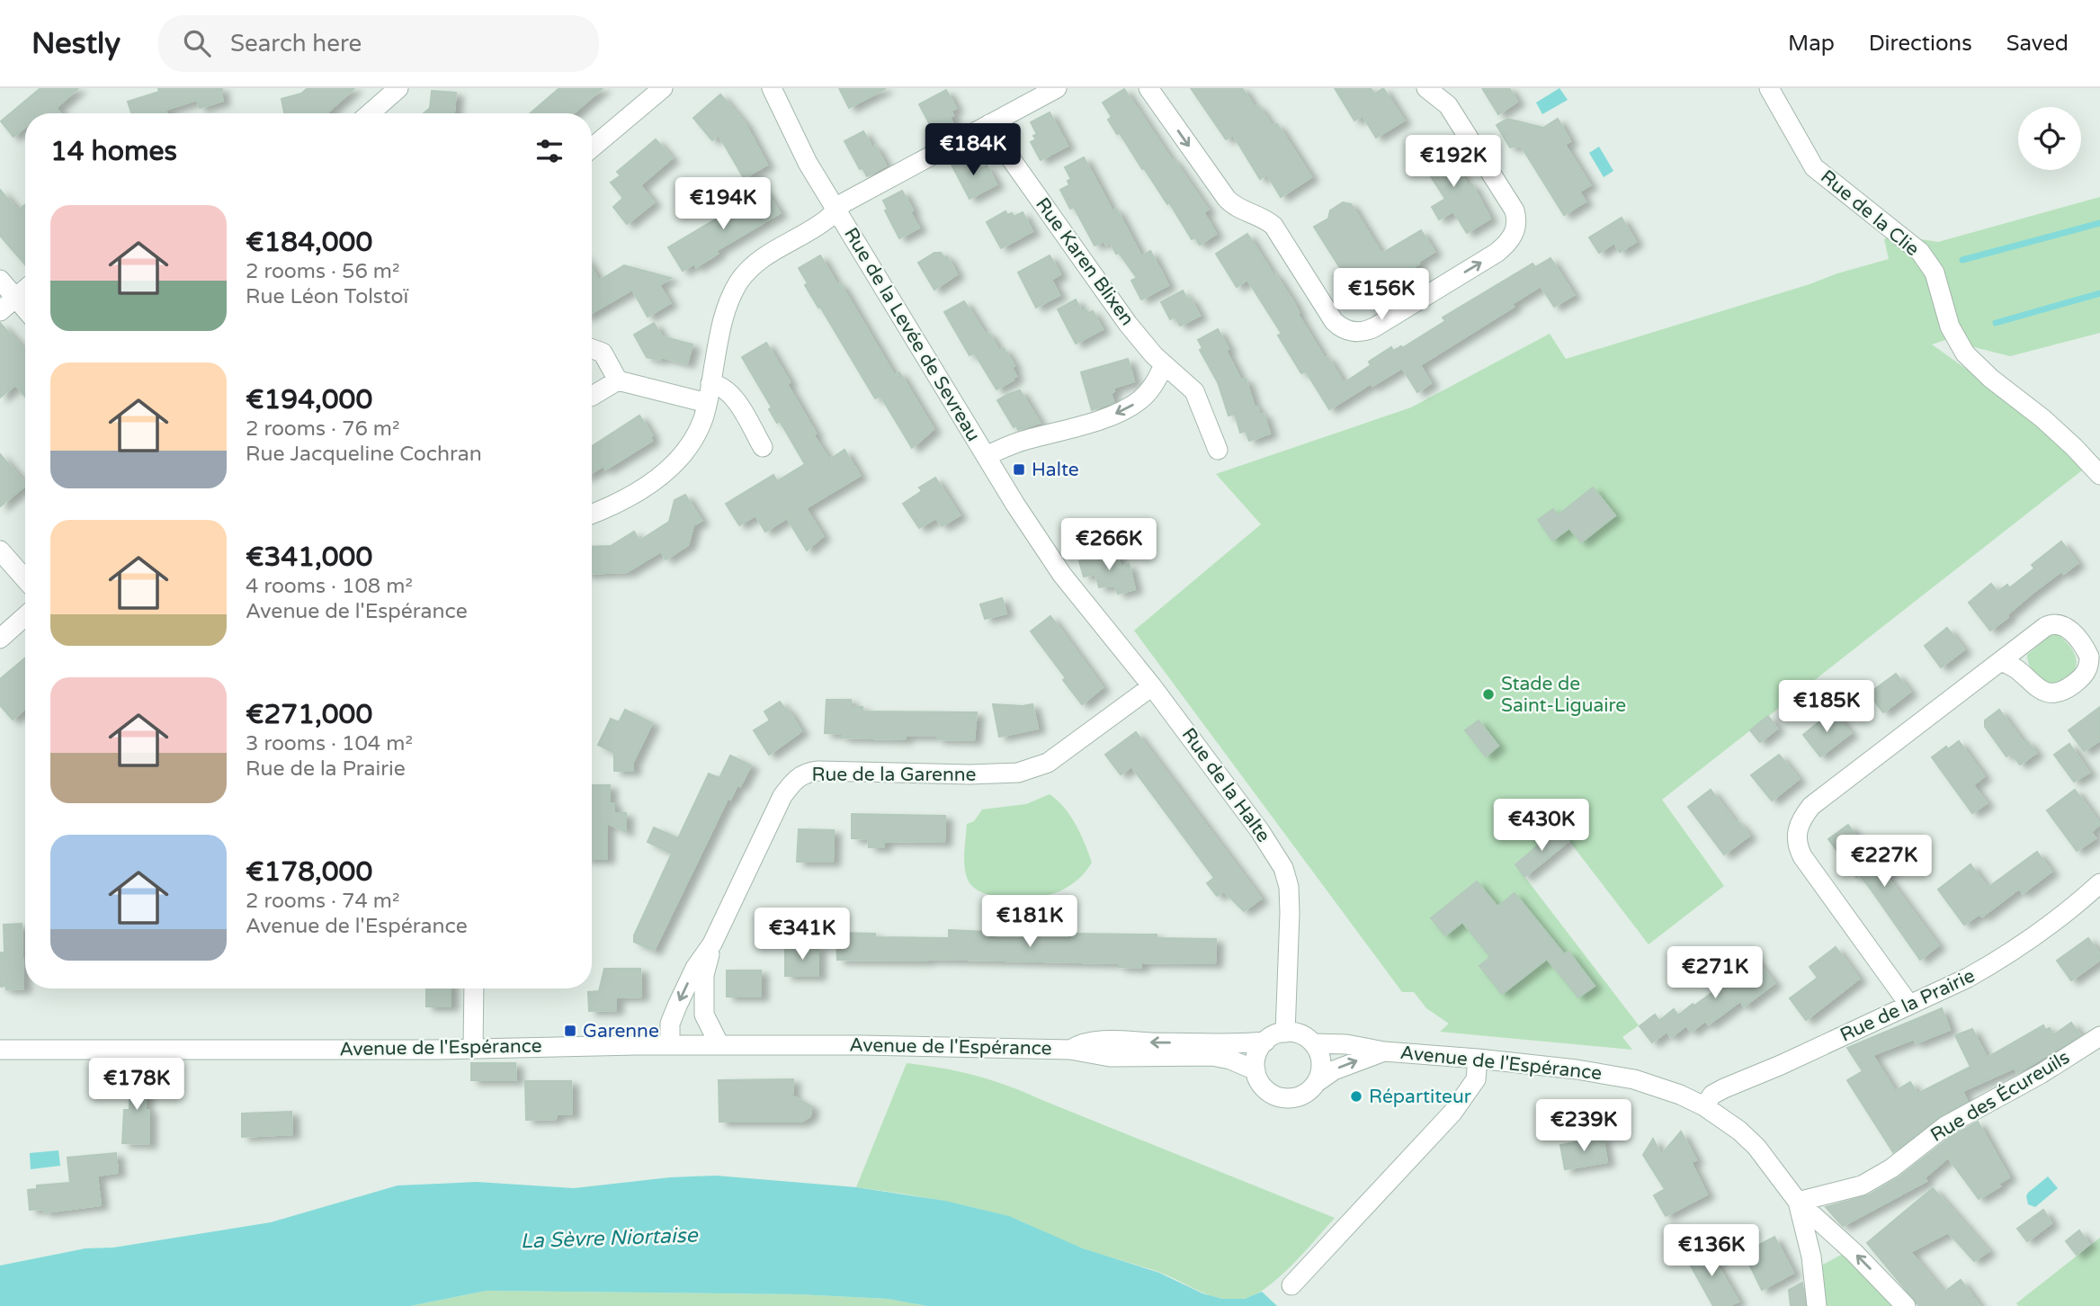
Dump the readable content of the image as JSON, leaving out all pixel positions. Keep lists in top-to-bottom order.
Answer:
{
  "streets": {
    "street": [
      "Rue de la Clie",
      "Rue Karen Blixen",
      "Rue de la Levée de Sevreau",
      "Rue de la Garenne",
      "Rue de la Halte",
      "Rue de la Prairie",
      "Avenue de l'Espérance",
      "Rue des Écureuils"
    ]
  },
  "crossings": [
    ["Rue de la Levée de Sevreau", "Rue de la Halte"],
    ["Rue de la Garenne", "Rue de la Halte"],
    ["Rue de la Garenne", "Avenue de l'Espérance"],
    ["Rue de la Halte", "Avenue de l'Espérance"],
    ["Rue de la Prairie", "Avenue de l'Espérance"],
    ["Avenue de l'Espérance", "Rue des Écureuils"]
  ],
  "water": ["La Sèvre Niortaise"],
  "places": {
    "transit": ["Halte", "Garenne"],
    "other": ["Stade de Saint-Liguaire", "Répartiteur"]
  },
  "page": {
    "header": "Nestly",
    "search": "Search here",
    "nav": ["Map", "Directions", "Saved"],
    "heading": "14 homes",
    "price": [
      "€184K",
      "€192K",
      "€194K",
      "€156K",
      "€266K",
      "€185K",
      "€430K",
      "€227K",
      "€181K",
      "€341K",
      "€271K",
      "€178K",
      "€239K",
      "€136K"
    ],
    "list": [
      {
        "name": "€184,000",
        "note": "2 rooms · 56 m² · Rue Léon Tolstoï"
      },
      {
        "name": "€194,000",
        "note": "2 rooms · 76 m² · Rue Jacqueline Cochran"
      },
      {
        "name": "€341,000",
        "note": "4 rooms · 108 m² · Avenue de l'Espérance"
      },
      {
        "name": "€271,000",
        "note": "3 rooms · 104 m² · Rue de la Prairie"
      },
      {
        "name": "€178,000",
        "note": "2 rooms · 74 m² · Avenue de l'Espérance"
      }
    ]
  }
}
